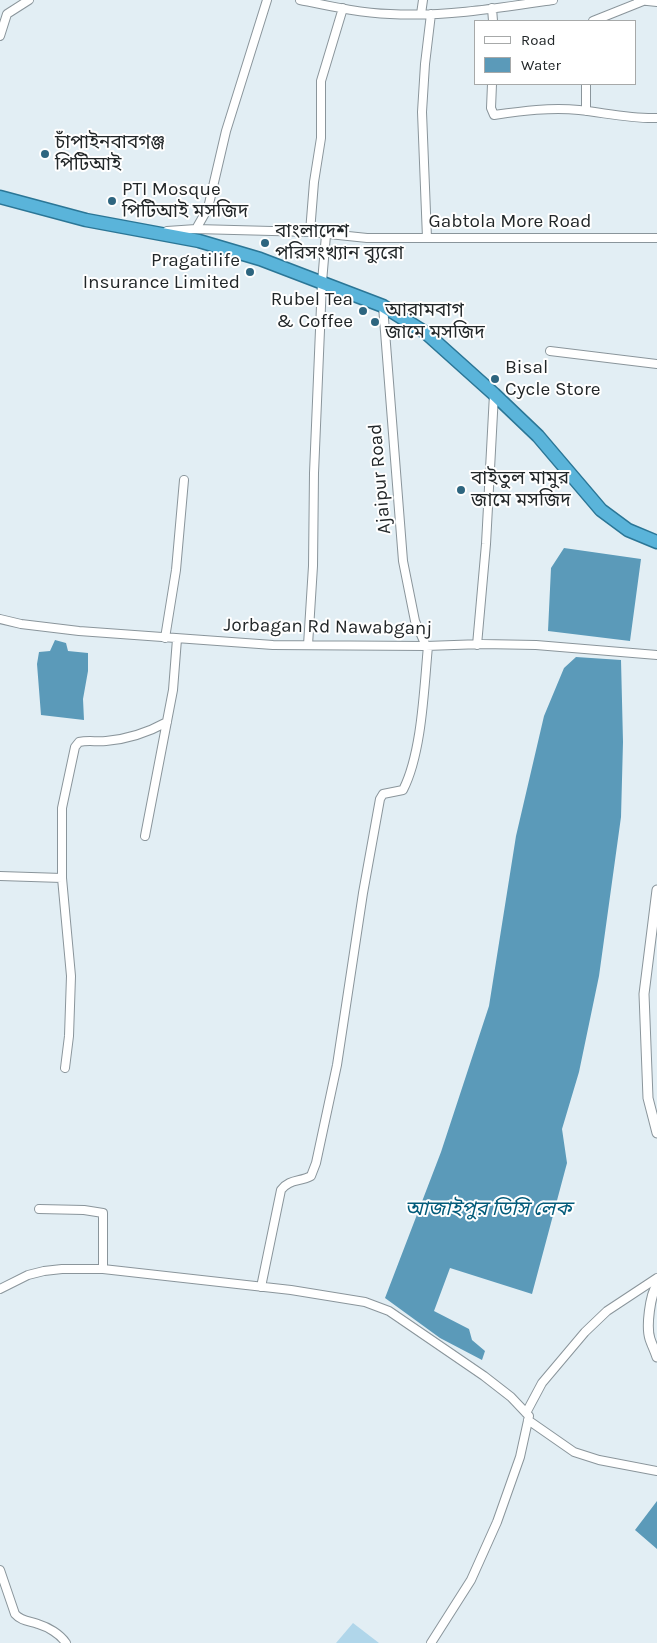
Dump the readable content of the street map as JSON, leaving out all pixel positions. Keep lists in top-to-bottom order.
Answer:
{
  "streets": {
    "street": ["Gabtola More Road", "Ajaipur Road", "Jorbagan Rd Nawabganj"]
  },
  "crossings": [
    ["Ajaipur Road", "Jorbagan Rd Nawabganj"]
  ],
  "water": ["আজাইপুর ডিসি লেক"],
  "places": [
    "চাঁপাইনবাবগঞ্জ পিটিআই",
    "PTI Mosque পিটিআই মসজিদ",
    "বাংলাদেশ পরিসংখ্যান ব্যুরো",
    "Pragatilife Insurance Limited",
    "Rubel Tea & Coffee",
    "আরামবাগ জামে মসজিদ",
    "Bisal Cycle Store",
    "বাইতুল মামুর জামে মসজিদ"
  ],
  "legend": ["Road", "Water"]
}
